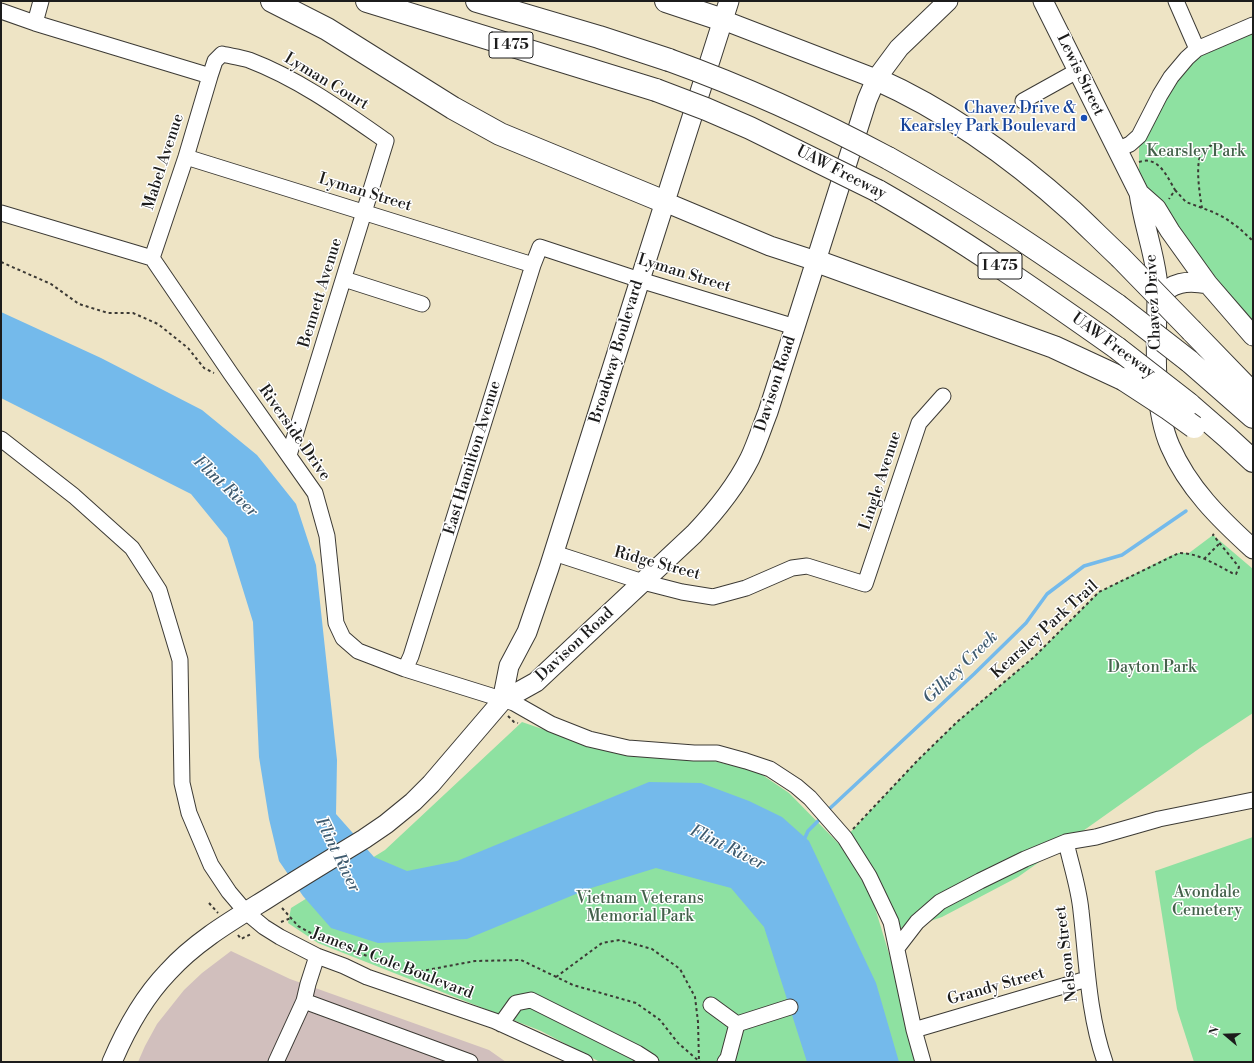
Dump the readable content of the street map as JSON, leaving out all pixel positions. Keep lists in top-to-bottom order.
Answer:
{
  "streets": {
    "highway": ["I 475", "UAW Freeway"],
    "main road": [
      "Lewis Street",
      "Chavez Drive",
      "Broadway Boulevard",
      "Davison Road"
    ],
    "street": [
      "Lyman Court",
      "Mabel Avenue",
      "Lyman Street",
      "Bennett Avenue",
      "Riverside Drive",
      "East Hamilton Avenue",
      "Lingle Avenue",
      "Ridge Street",
      "Nelson Street",
      "James P Cole Boulevard",
      "Grandy Street"
    ],
    "path": ["Kearsley Park Trail"]
  },
  "crossings": [
    ["Lewis Street", "Chavez Drive"],
    ["Lyman Court", "Mabel Avenue"],
    ["Lyman Court", "Bennett Avenue"],
    ["Mabel Avenue", "Lyman Street"],
    ["Mabel Avenue", "Riverside Drive"],
    ["Lyman Street", "Bennett Avenue"],
    ["Lyman Street", "Broadway Boulevard"],
    ["Lyman Street", "Davison Road"],
    ["Lyman Street", "East Hamilton Avenue"],
    ["Bennett Avenue", "Riverside Drive"],
    ["Broadway Boulevard", "Davison Road"],
    ["Broadway Boulevard", "Riverside Drive"],
    ["Broadway Boulevard", "Ridge Street"],
    ["Davison Road", "Riverside Drive"],
    ["Davison Road", "Ridge Street"],
    ["Riverside Drive", "East Hamilton Avenue"],
    ["Riverside Drive", "Kearsley Park Trail"],
    ["Riverside Drive", "Grandy Street"],
    ["Lingle Avenue", "Ridge Street"],
    ["Nelson Street", "Grandy Street"]
  ],
  "water": ["Flint River", "Gilkey Creek"],
  "parks": [
    "Kearsley Park",
    "Dayton Park",
    "Avondale Cemetery",
    "Vietnam Veterans Memorial Park"
  ],
  "places": ["Chavez Drive & Kearsley Park Boulevard"],
  "north": "left"
}
